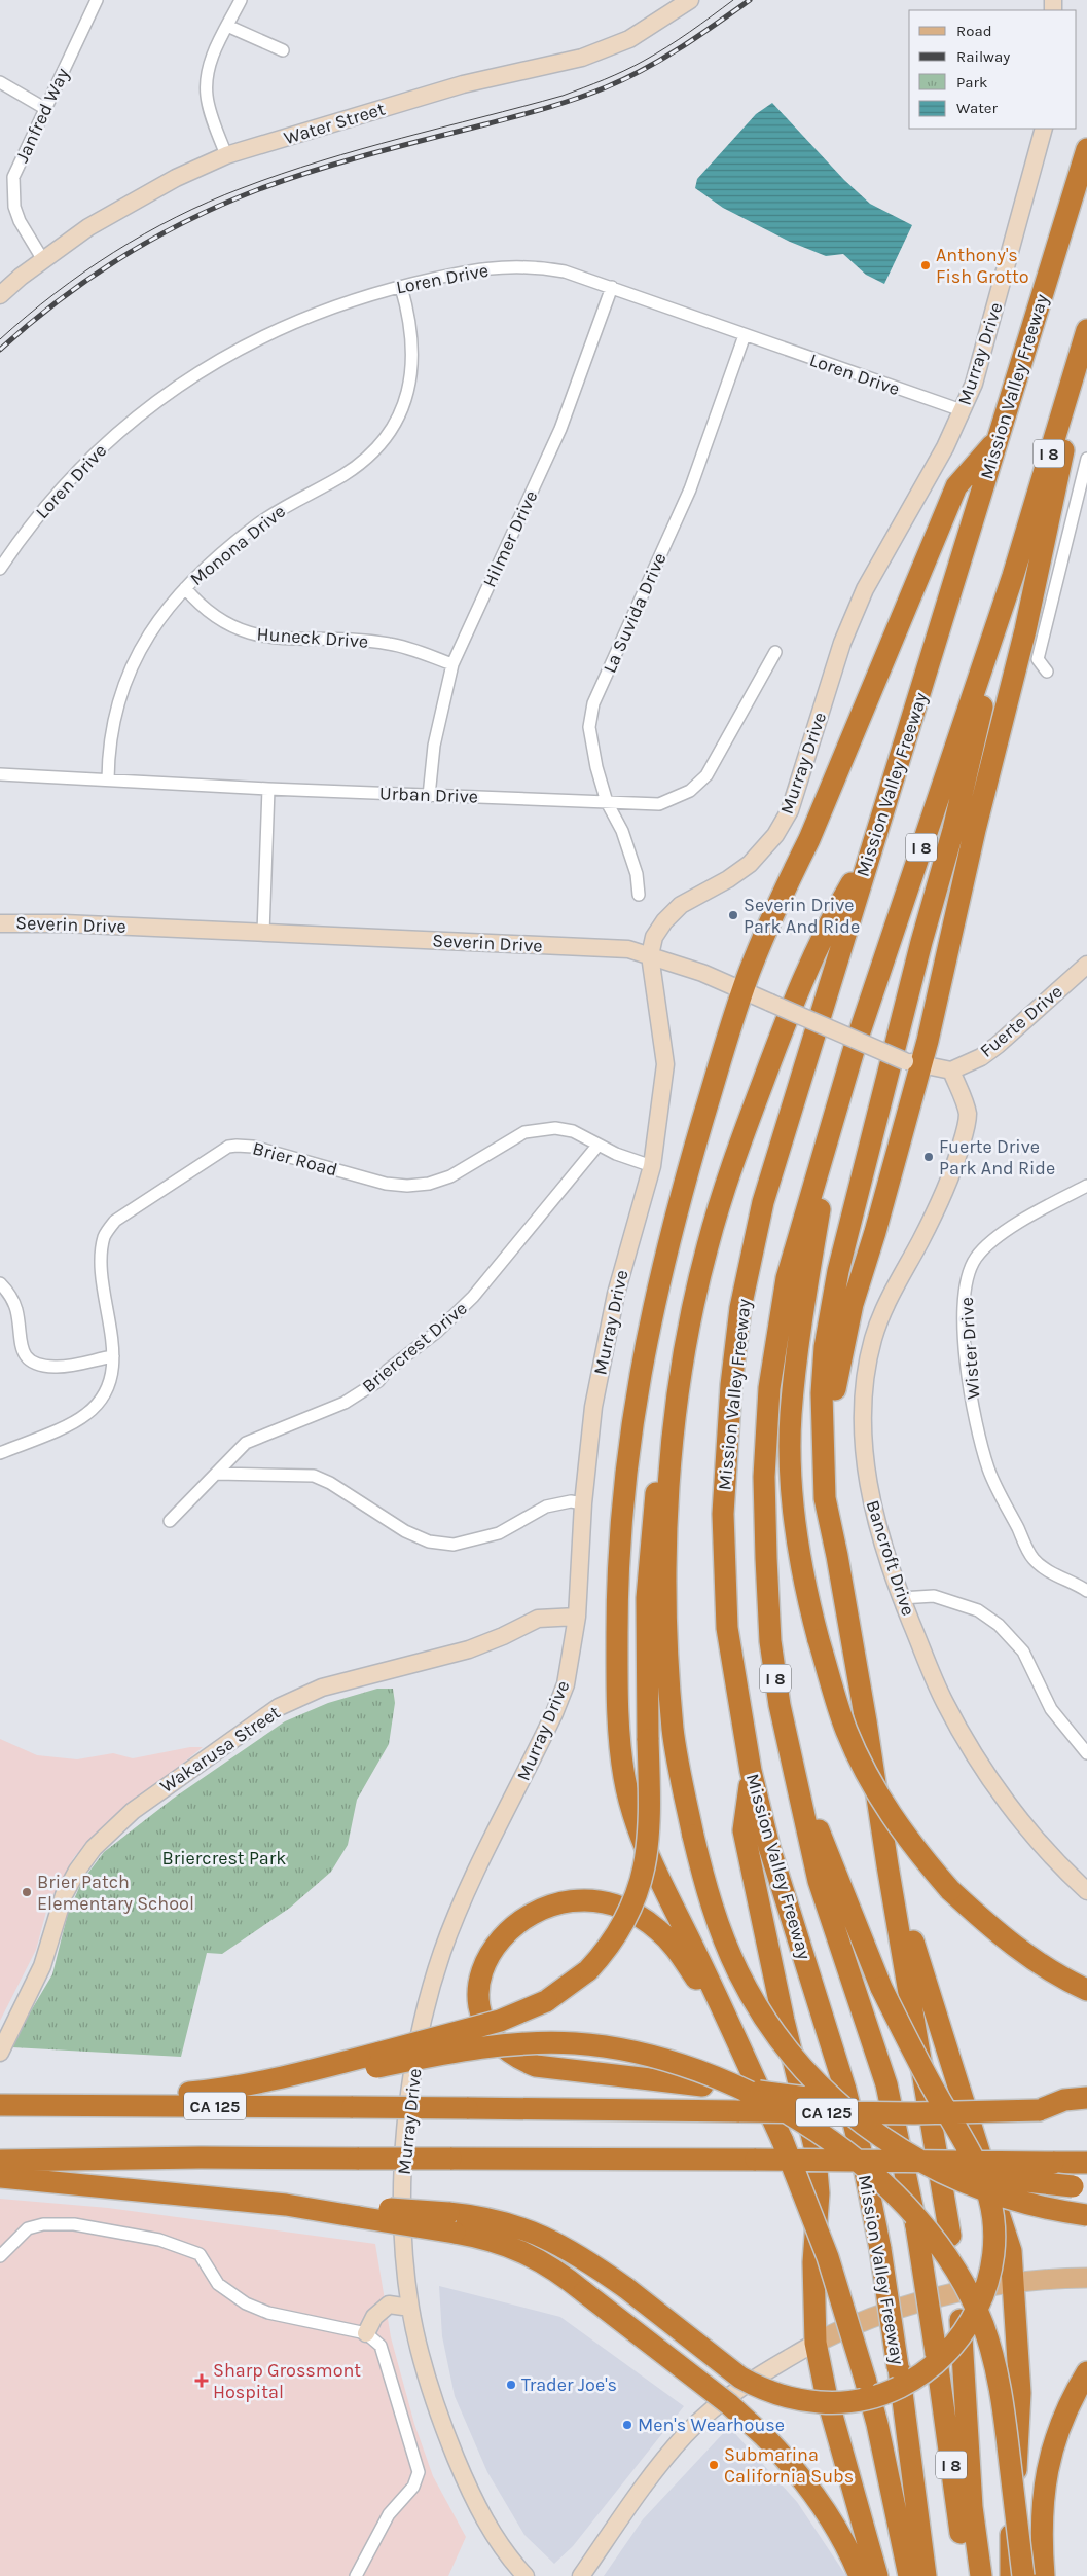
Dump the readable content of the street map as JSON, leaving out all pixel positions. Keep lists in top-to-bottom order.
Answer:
{
  "streets": {
    "highway": ["Mission Valley Freeway", "I 8", "CA 125"],
    "main road": [
      "Water Street",
      "Murray Drive",
      "Severin Drive",
      "Fuerte Drive",
      "Bancroft Drive",
      "Wakarusa Street"
    ],
    "street": [
      "Janfred Way",
      "Loren Drive",
      "Hilmer Drive",
      "Monona Drive",
      "La Suvida Drive",
      "Huneck Drive",
      "Urban Drive",
      "Brier Road",
      "Briercrest Drive",
      "Wister Drive"
    ]
  },
  "crossings": [
    ["Janfred Way", "Water Street"],
    ["Loren Drive", "Murray Drive"],
    ["Loren Drive", "Hilmer Drive"],
    ["Loren Drive", "Monona Drive"],
    ["Loren Drive", "La Suvida Drive"],
    ["Murray Drive", "Severin Drive"],
    ["Murray Drive", "Brier Road"],
    ["Murray Drive", "Wakarusa Street"],
    ["Hilmer Drive", "Huneck Drive"],
    ["Hilmer Drive", "Urban Drive"],
    ["Monona Drive", "Huneck Drive"],
    ["Monona Drive", "Urban Drive"],
    ["La Suvida Drive", "Urban Drive"],
    ["Severin Drive", "Fuerte Drive"],
    ["Severin Drive", "Bancroft Drive"],
    ["Fuerte Drive", "Bancroft Drive"],
    ["Brier Road", "Briercrest Drive"]
  ],
  "parks": ["Briercrest Park"],
  "places": {
    "other": [
      "Anthony's Fish Grotto",
      "Severin Drive Park And Ride",
      "Fuerte Drive Park And Ride",
      "Brier Patch Elementary School",
      "Trader Joe's",
      "Men's Wearhouse",
      "Submarina California Subs"
    ],
    "health": ["Sharp Grossmont Hospital"]
  },
  "legend": [
    "Road",
    "Railway",
    "Park",
    "Water"
  ]
}
